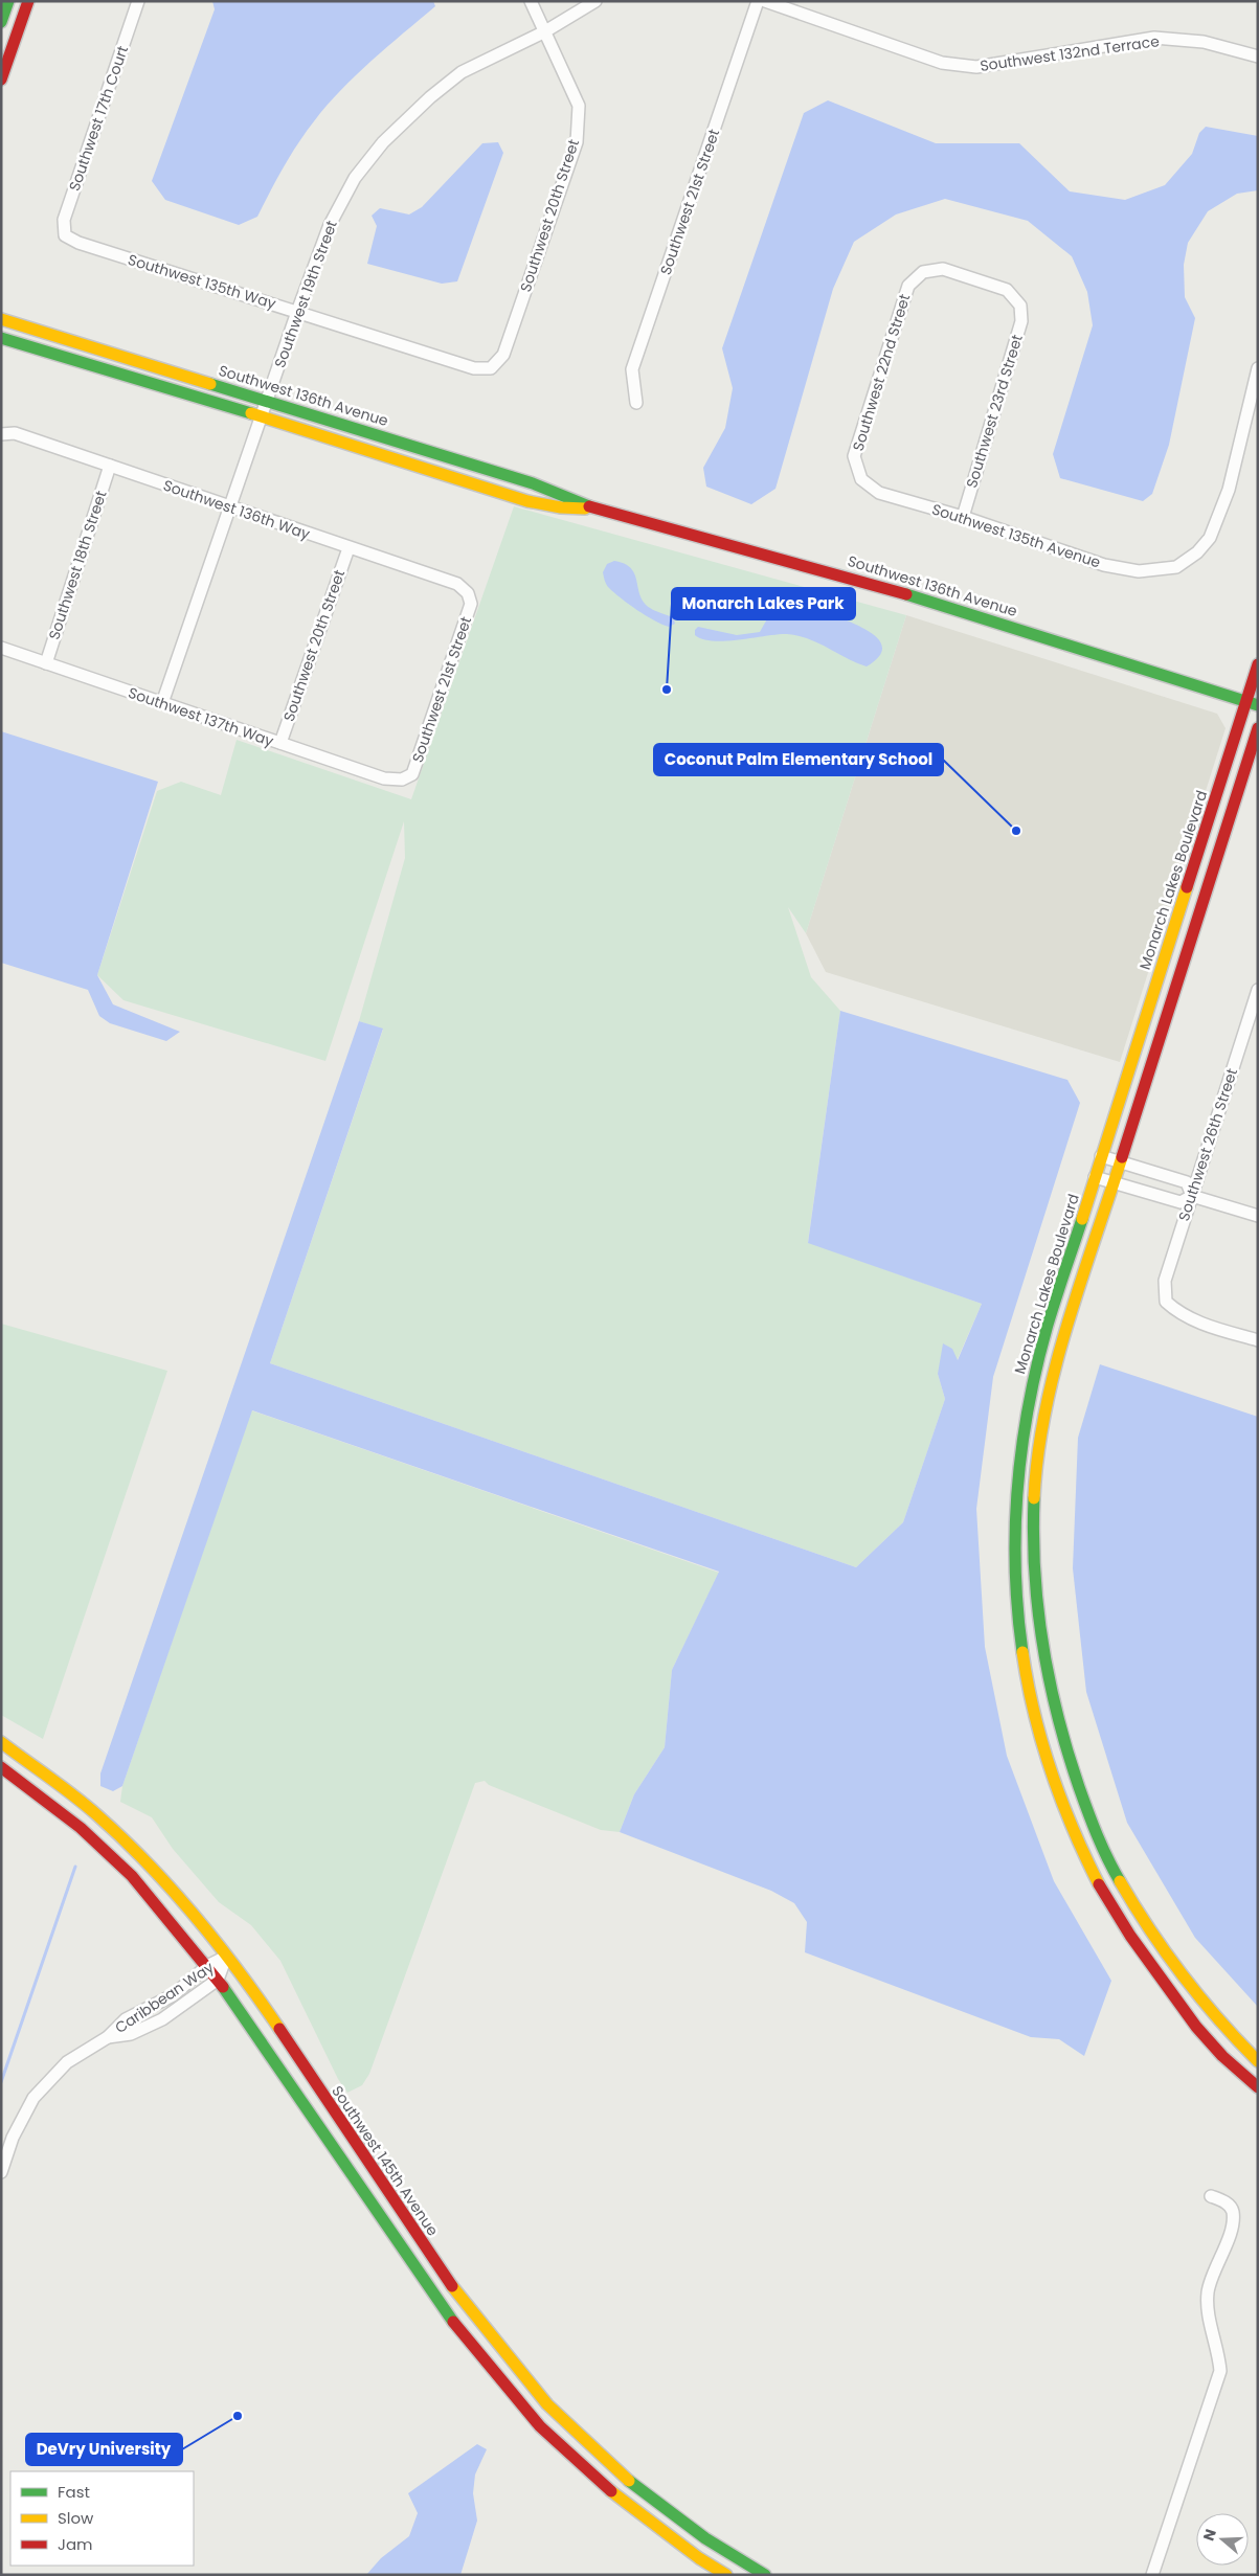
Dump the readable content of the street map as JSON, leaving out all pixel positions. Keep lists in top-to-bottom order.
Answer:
{
  "streets": {
    "street": [
      "Southwest 132nd Terrace",
      "Southwest 17th Court",
      "Southwest 21st Street",
      "Southwest 20th Street",
      "Southwest 135th Way",
      "Southwest 19th Street",
      "Southwest 22nd Street",
      "Southwest 136th Avenue",
      "Southwest 23rd Street",
      "Southwest 136th Way",
      "Southwest 135th Avenue",
      "Southwest 18th Street",
      "Southwest 137th Way",
      "Monarch Lakes Boulevard",
      "Southwest 26th Street",
      "Caribbean Way",
      "Southwest 145th Avenue"
    ]
  },
  "crossings": [
    ["Southwest 17th Court", "Southwest 135th Way"],
    ["Southwest 21st Street", "Southwest 136th Way"],
    ["Southwest 21st Street", "Southwest 137th Way"],
    ["Southwest 20th Street", "Southwest 135th Way"],
    ["Southwest 20th Street", "Southwest 19th Street"],
    ["Southwest 20th Street", "Southwest 136th Way"],
    ["Southwest 20th Street", "Southwest 137th Way"],
    ["Southwest 135th Way", "Southwest 19th Street"],
    ["Southwest 19th Street", "Southwest 136th Avenue"],
    ["Southwest 19th Street", "Southwest 136th Way"],
    ["Southwest 19th Street", "Southwest 137th Way"],
    ["Southwest 22nd Street", "Southwest 23rd Street"],
    ["Southwest 22nd Street", "Southwest 135th Avenue"],
    ["Southwest 136th Avenue", "Monarch Lakes Boulevard"],
    ["Southwest 23rd Street", "Southwest 135th Avenue"],
    ["Southwest 136th Way", "Southwest 18th Street"],
    ["Southwest 18th Street", "Southwest 137th Way"],
    ["Caribbean Way", "Southwest 145th Avenue"]
  ],
  "places": ["Monarch Lakes Park", "Coconut Palm Elementary School", "DeVry University"],
  "legend": ["Fast", "Slow", "Jam"],
  "north": "left"
}
